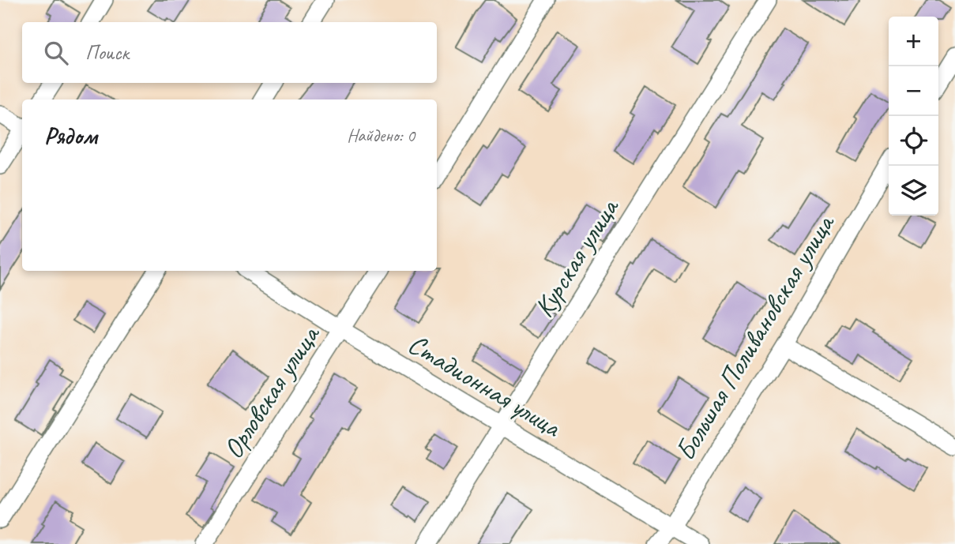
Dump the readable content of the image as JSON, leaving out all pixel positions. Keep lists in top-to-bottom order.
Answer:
{
  "streets": {
    "street": [
      "Курская улица",
      "Большая Поливановская улица",
      "Стадионная улица",
      "Орловская улица"
    ]
  },
  "crossings": [
    ["Курская улица", "Стадионная улица"],
    ["Большая Поливановская улица", "Стадионная улица"],
    ["Стадионная улица", "Орловская улица"]
  ],
  "page": {
    "map_buttons": ["+", "−"],
    "search": "Поиск",
    "heading": ["Рядом", "Найдено: 0"]
  }
}
